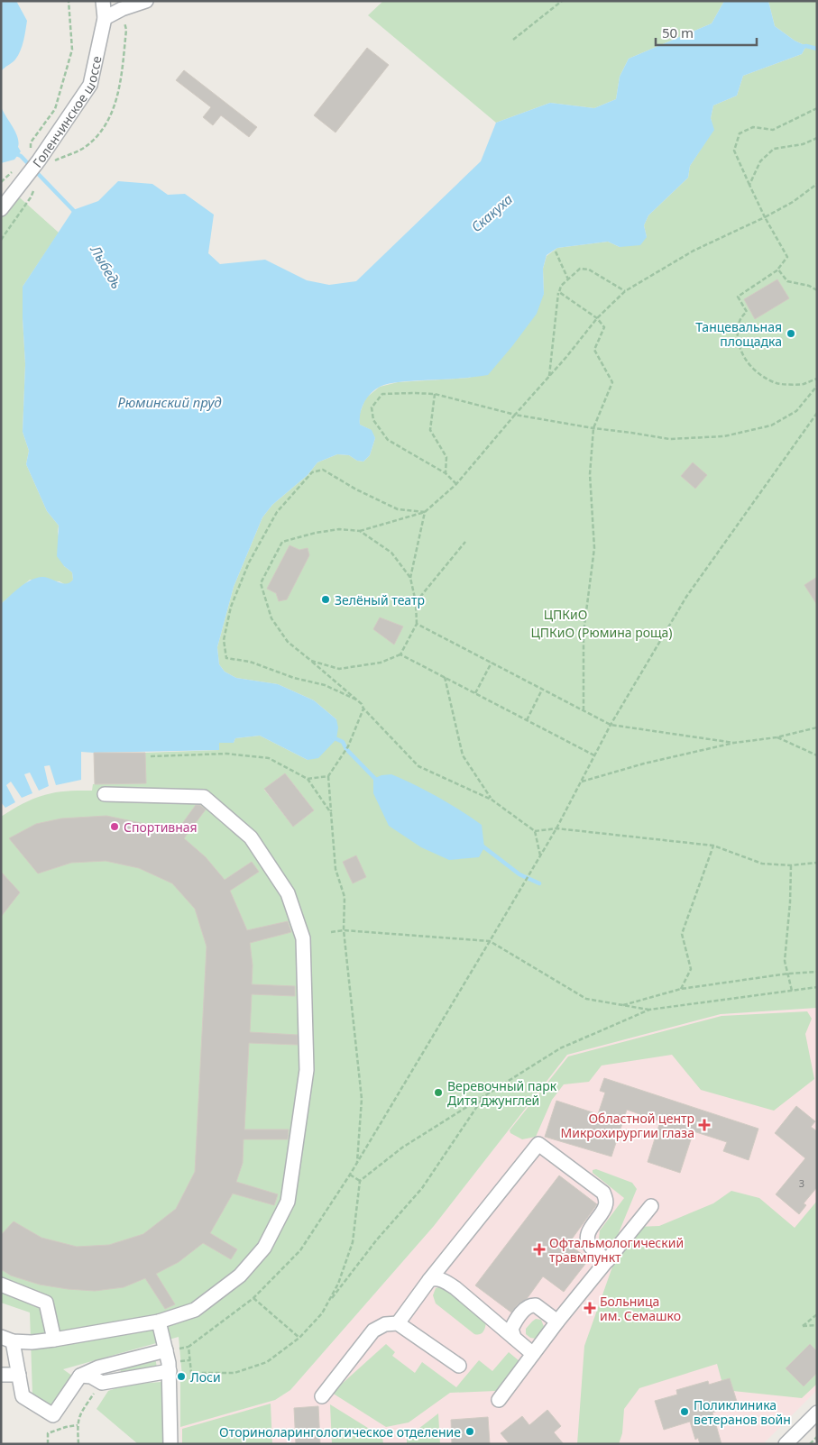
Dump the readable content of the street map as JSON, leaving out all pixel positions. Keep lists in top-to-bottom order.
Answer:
{
  "streets": {
    "street": ["Голенчинское шоссе"]
  },
  "water": ["Скакуха", "Лыбедь", "Рюминский пруд"],
  "parks": ["ЦПКиО", "ЦПКиО (Рюмина роща)"],
  "places": {
    "other": [
      "Танцевальная площадка",
      "Зелёный театр",
      "Спортивная",
      "Веревочный парк Дитя джунглей",
      "Лоси",
      "Поликлиника ветеранов войн",
      "Оториноларингологическое отделение"
    ],
    "health": ["Областной центр Микрохирургии глаза", "Офтальмологический травмпункт", "Больница им. Семашко"]
  },
  "house_numbers": ["3"],
  "scale_bar": "50 m"
}
